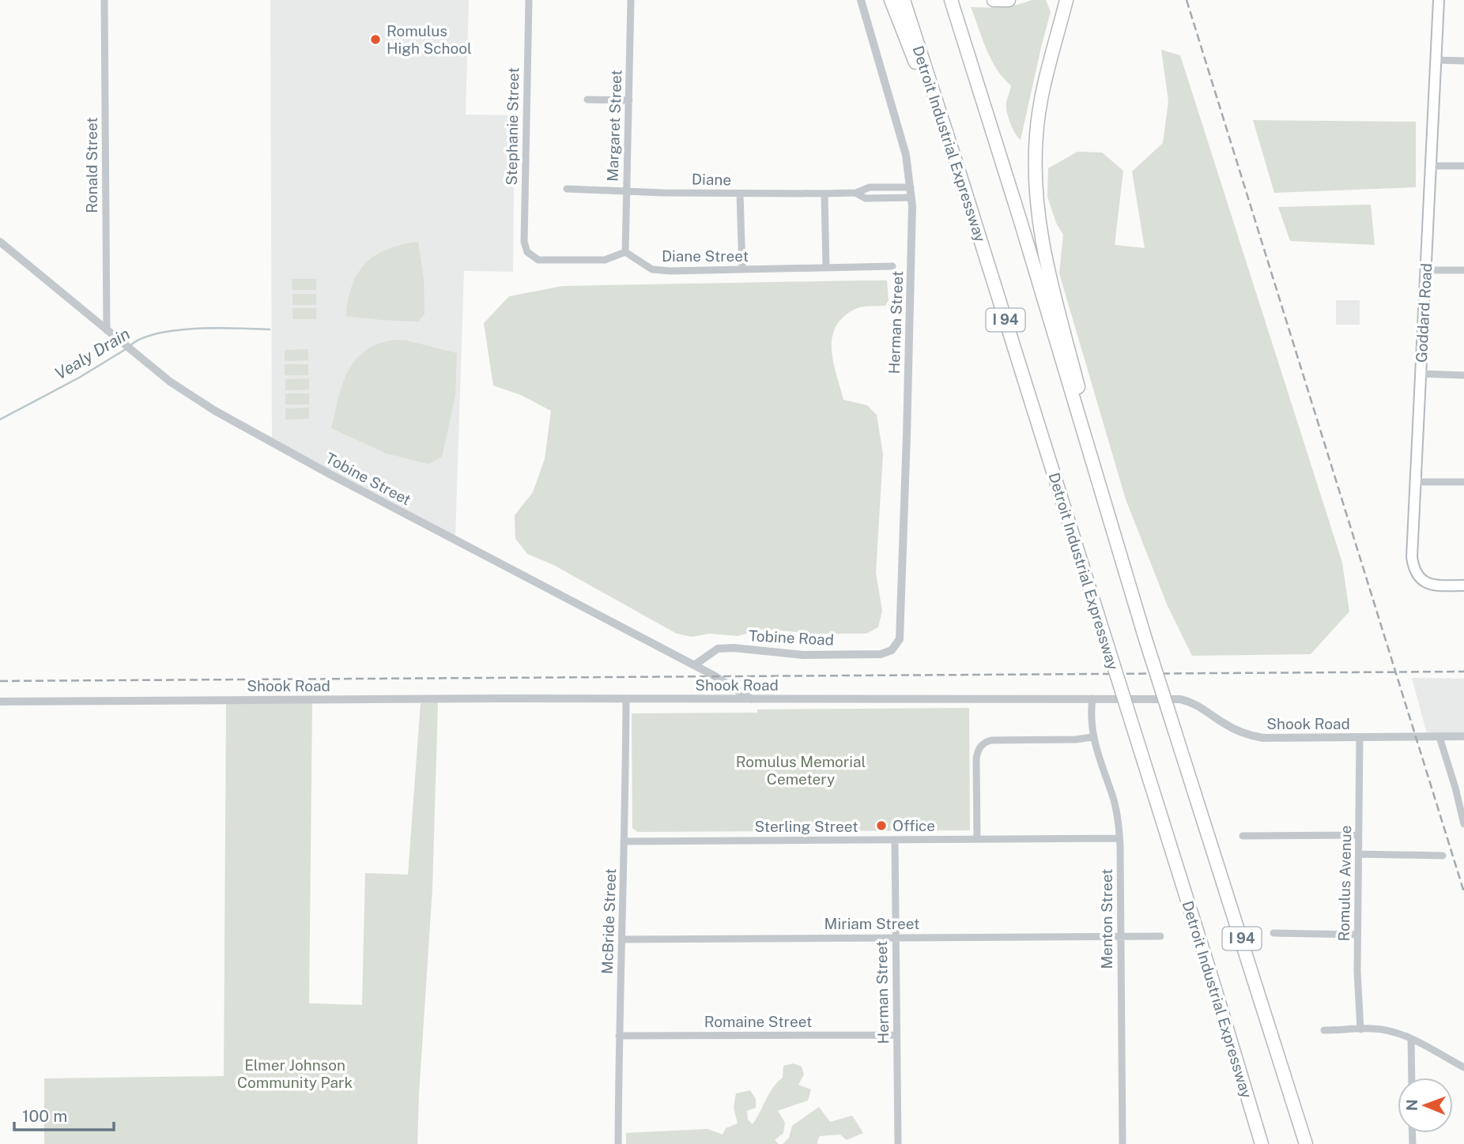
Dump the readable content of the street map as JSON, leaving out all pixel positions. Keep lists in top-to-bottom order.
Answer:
{
  "streets": {
    "highway": ["Detroit Industrial Expressway", "I 94"],
    "main road": ["Goddard Road"],
    "street": [
      "Margaret Street",
      "Stephanie Street",
      "Ronald Street",
      "Diane",
      "Diane Street",
      "Herman Street",
      "Tobine Street",
      "Tobine Road",
      "Shook Road",
      "Sterling Street",
      "Romulus Avenue",
      "Menton Street",
      "McBride Street",
      "Miriam Street",
      "Romaine Street"
    ]
  },
  "crossings": [
    ["Margaret Street", "Stephanie Street"],
    ["Margaret Street", "Diane"],
    ["Margaret Street", "Diane Street"],
    ["Stephanie Street", "Diane Street"],
    ["Ronald Street", "Tobine Street"],
    ["Diane", "Herman Street"],
    ["Herman Street", "Tobine Road"],
    ["Herman Street", "Sterling Street"],
    ["Herman Street", "Miriam Street"],
    ["Herman Street", "Romaine Street"],
    ["Tobine Street", "Tobine Road"],
    ["Tobine Street", "Shook Road"],
    ["Shook Road", "Romulus Avenue"],
    ["Shook Road", "Menton Street"],
    ["Shook Road", "McBride Street"],
    ["Sterling Street", "Menton Street"],
    ["Sterling Street", "McBride Street"],
    ["Menton Street", "Miriam Street"],
    ["McBride Street", "Miriam Street"],
    ["McBride Street", "Romaine Street"]
  ],
  "water": ["Vealy Drain"],
  "parks": ["Romulus Memorial Cemetery", "Elmer Johnson Community Park"],
  "places": ["Romulus High School", "Office"],
  "scale_bar": "100 m",
  "north": "left"
}
